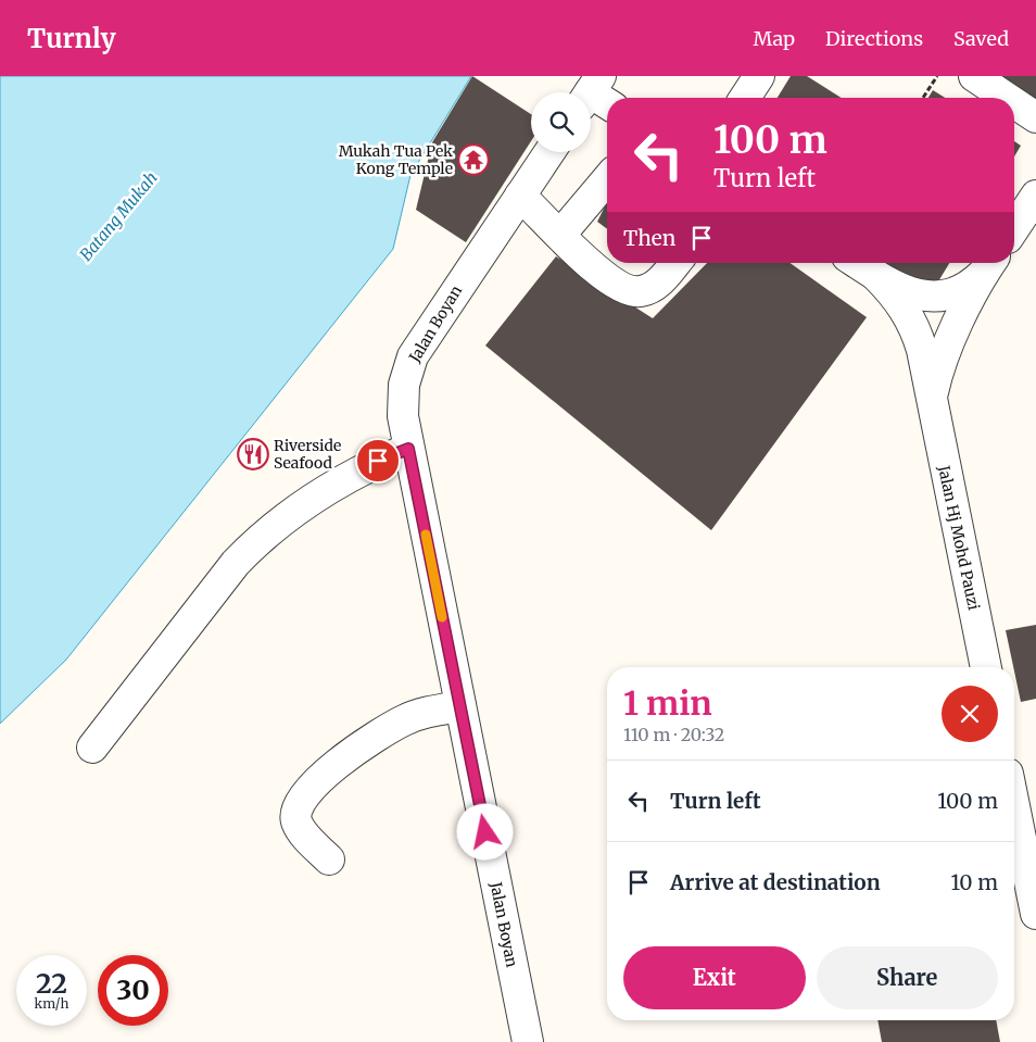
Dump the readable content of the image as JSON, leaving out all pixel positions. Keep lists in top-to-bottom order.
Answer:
{
  "streets": {
    "street": ["Jalan Boyan", "Jalan Hj Mohd Pauzi"]
  },
  "water": ["Batang Mukah"],
  "places": {
    "temple": ["Mukah Tua Pek Kong Temple"],
    "restaurant": ["Riverside Seafood"]
  },
  "page": {
    "header": "Turnly",
    "nav": ["Map", "Directions", "Saved"],
    "turn": ["100 m", "Turn left"],
    "then": "Then",
    "heading": ["1 min", "110 m · 20:32"],
    "list": [
      {
        "name": "Turn left",
        "value": "100 m"
      },
      {
        "name": "Arrive at destination",
        "value": "10 m"
      }
    ],
    "buttons": ["Exit", "Share"],
    "speed": "22 km/h",
    "limit": "30"
  }
}
